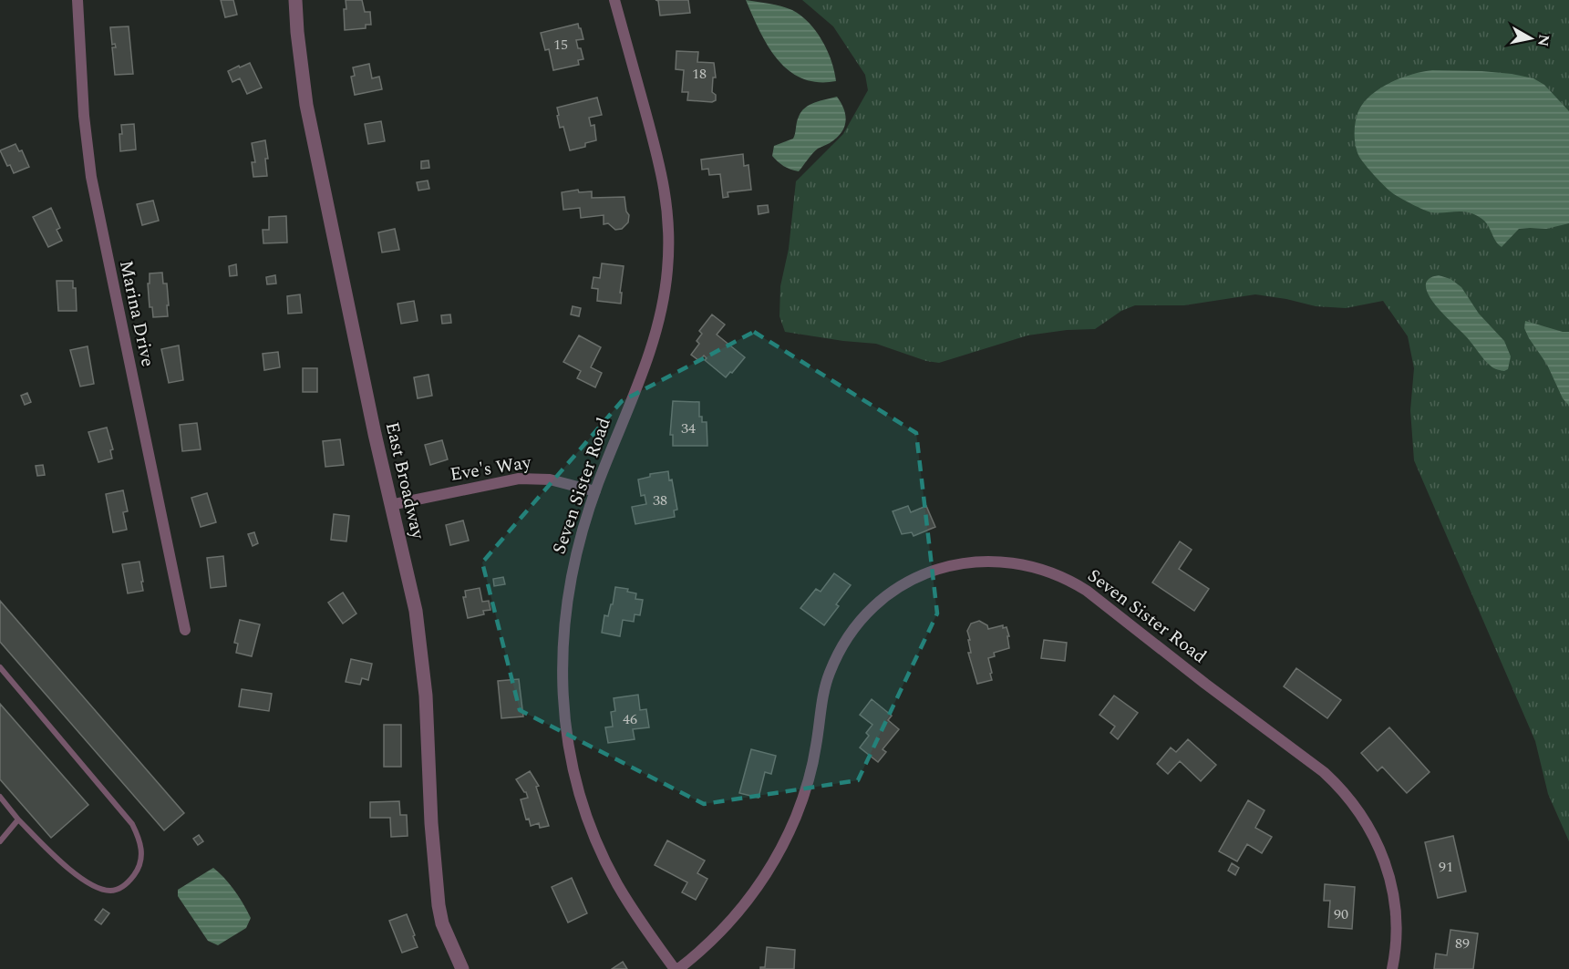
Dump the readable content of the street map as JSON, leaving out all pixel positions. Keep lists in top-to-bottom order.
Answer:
{
  "streets": {
    "street": [
      "Marina Drive",
      "Eve's Way",
      "East Broadway",
      "Seven Sister Road"
    ]
  },
  "crossings": [
    ["Eve's Way", "East Broadway"],
    ["Eve's Way", "Seven Sister Road"]
  ],
  "house_numbers": [
    "15",
    "18",
    "34",
    "38",
    "46",
    "91",
    "90",
    "89"
  ],
  "north": "right"
}
